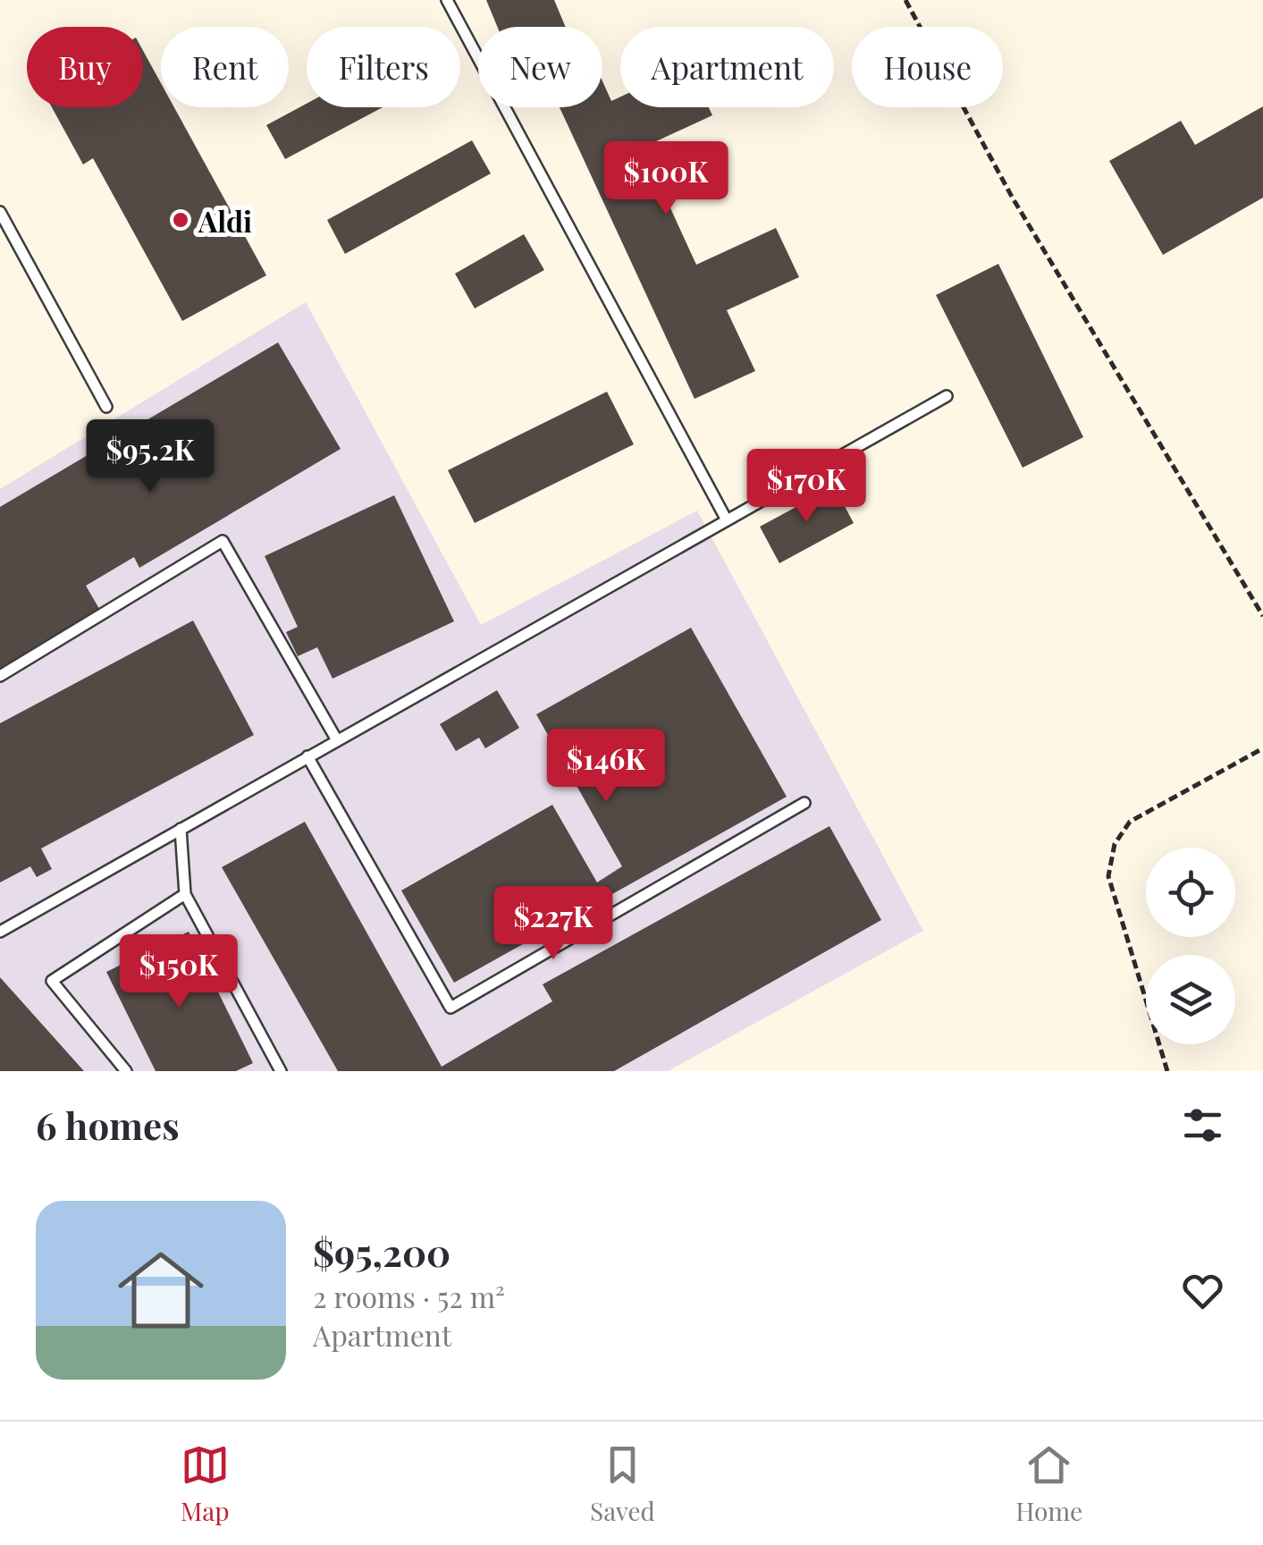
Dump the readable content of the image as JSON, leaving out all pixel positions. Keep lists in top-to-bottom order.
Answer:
{
  "places": ["Aldi"],
  "page": {
    "chip": [
      "Buy",
      "Rent",
      "Filters",
      "New",
      "Apartment",
      "House"
    ],
    "price": [
      "$100K",
      "$95.2K",
      "$170K",
      "$146K",
      "$227K",
      "$150K"
    ],
    "heading": "6 homes",
    "list": [
      {
        "name": "$95,200",
        "note": "2 rooms · 52 m² · Apartment"
      }
    ],
    "tabs": ["Map", "Saved", "Home"]
  }
}
